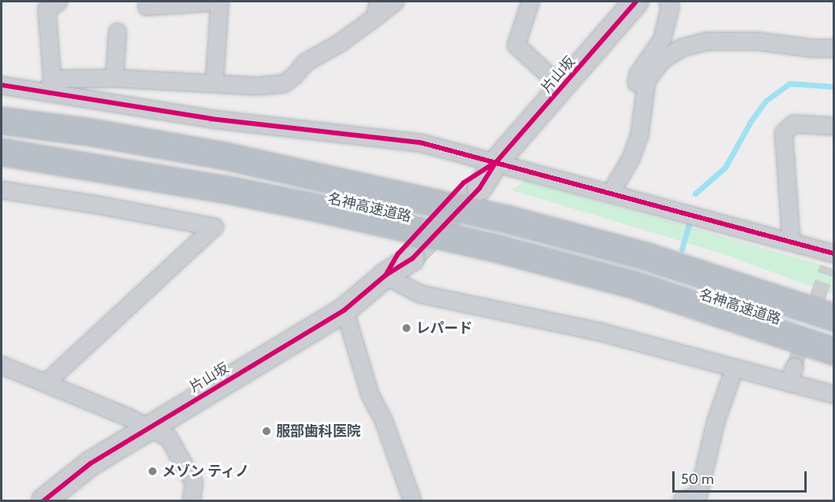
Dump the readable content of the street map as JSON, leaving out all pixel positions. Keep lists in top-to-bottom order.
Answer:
{
  "streets": {
    "highway": ["名神高速道路"],
    "street": ["片山坂"]
  },
  "places": ["レパード", "服部歯科医院", "メゾン ティノ"],
  "scale_bar": "50 m"
}
